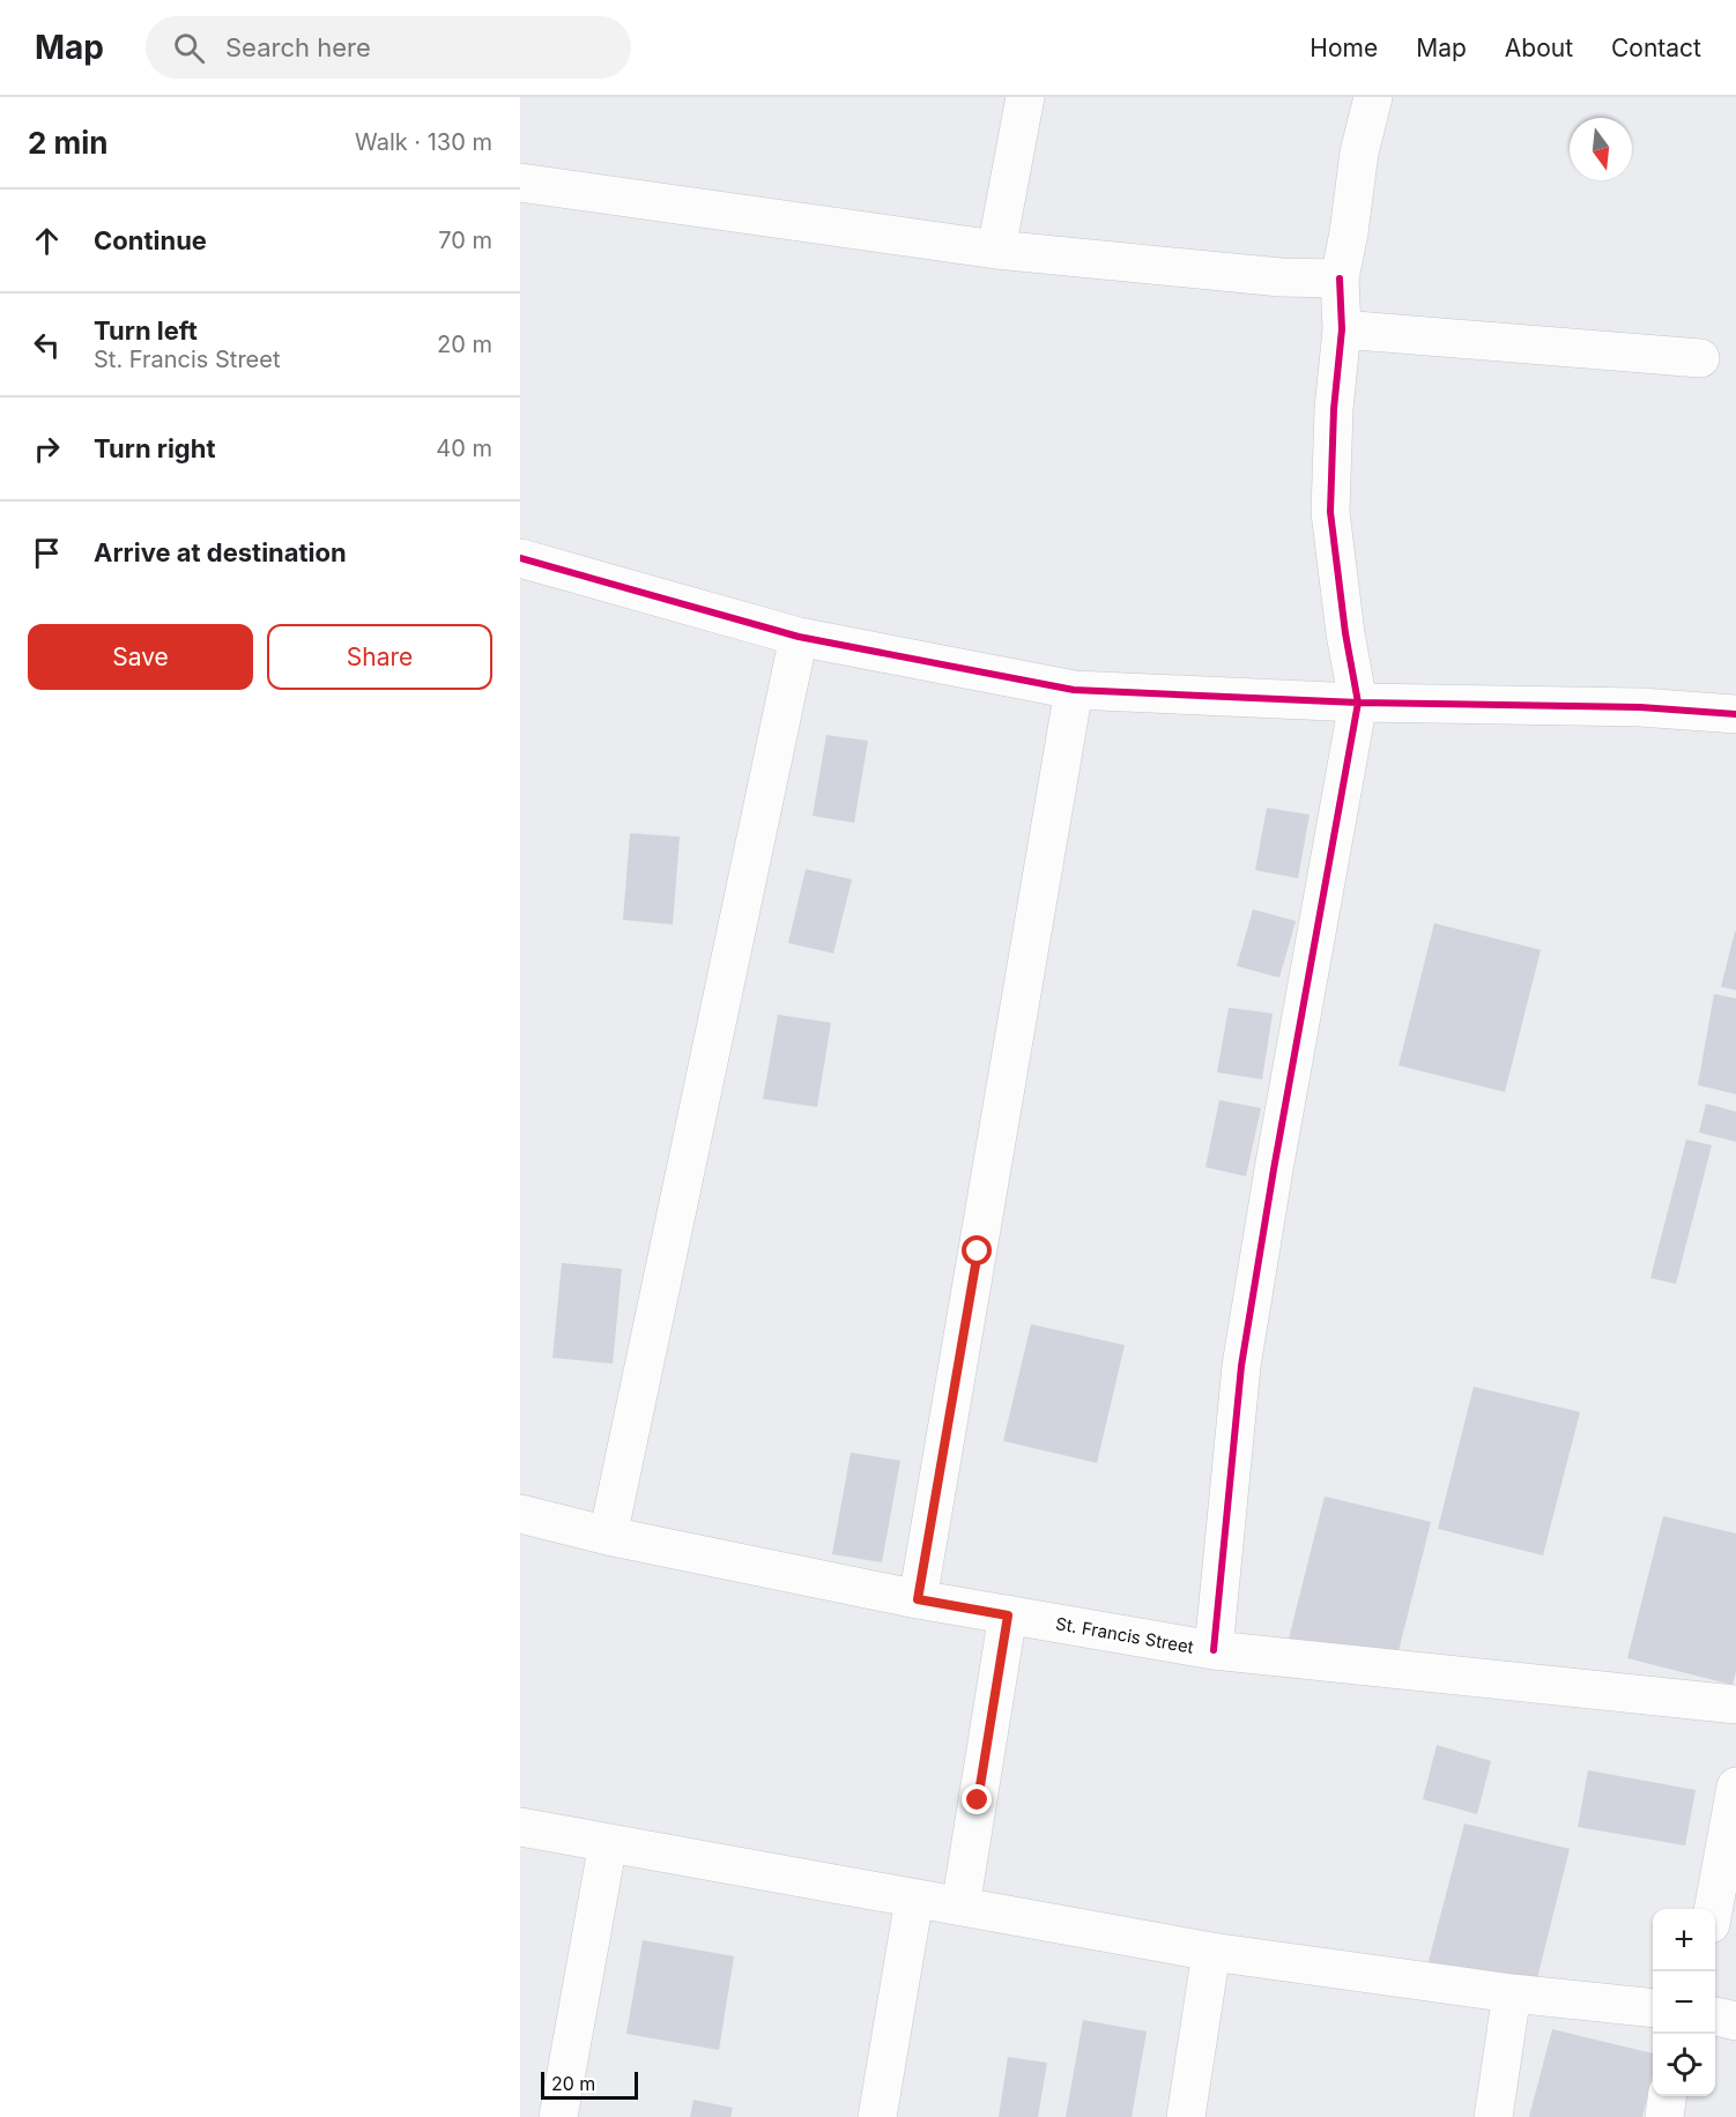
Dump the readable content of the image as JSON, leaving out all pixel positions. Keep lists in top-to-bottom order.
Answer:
{
  "streets": {
    "street": ["St. Francis Street"]
  },
  "scale_bar": "20 m",
  "north": "bottom",
  "page": {
    "header": "Map",
    "search": "Search here",
    "nav": [
      "Home",
      "Map",
      "About",
      "Contact"
    ],
    "heading": ["2 min", "Walk · 130 m"],
    "list": [
      ["Continue", "70 m"],
      ["Turn left", "St. Francis Street", "20 m"],
      ["Turn right", "40 m"],
      "Arrive at destination"
    ],
    "buttons": ["Save", "Share"],
    "map_buttons": ["+", "−"],
    "scale": "20 m"
  }
}
